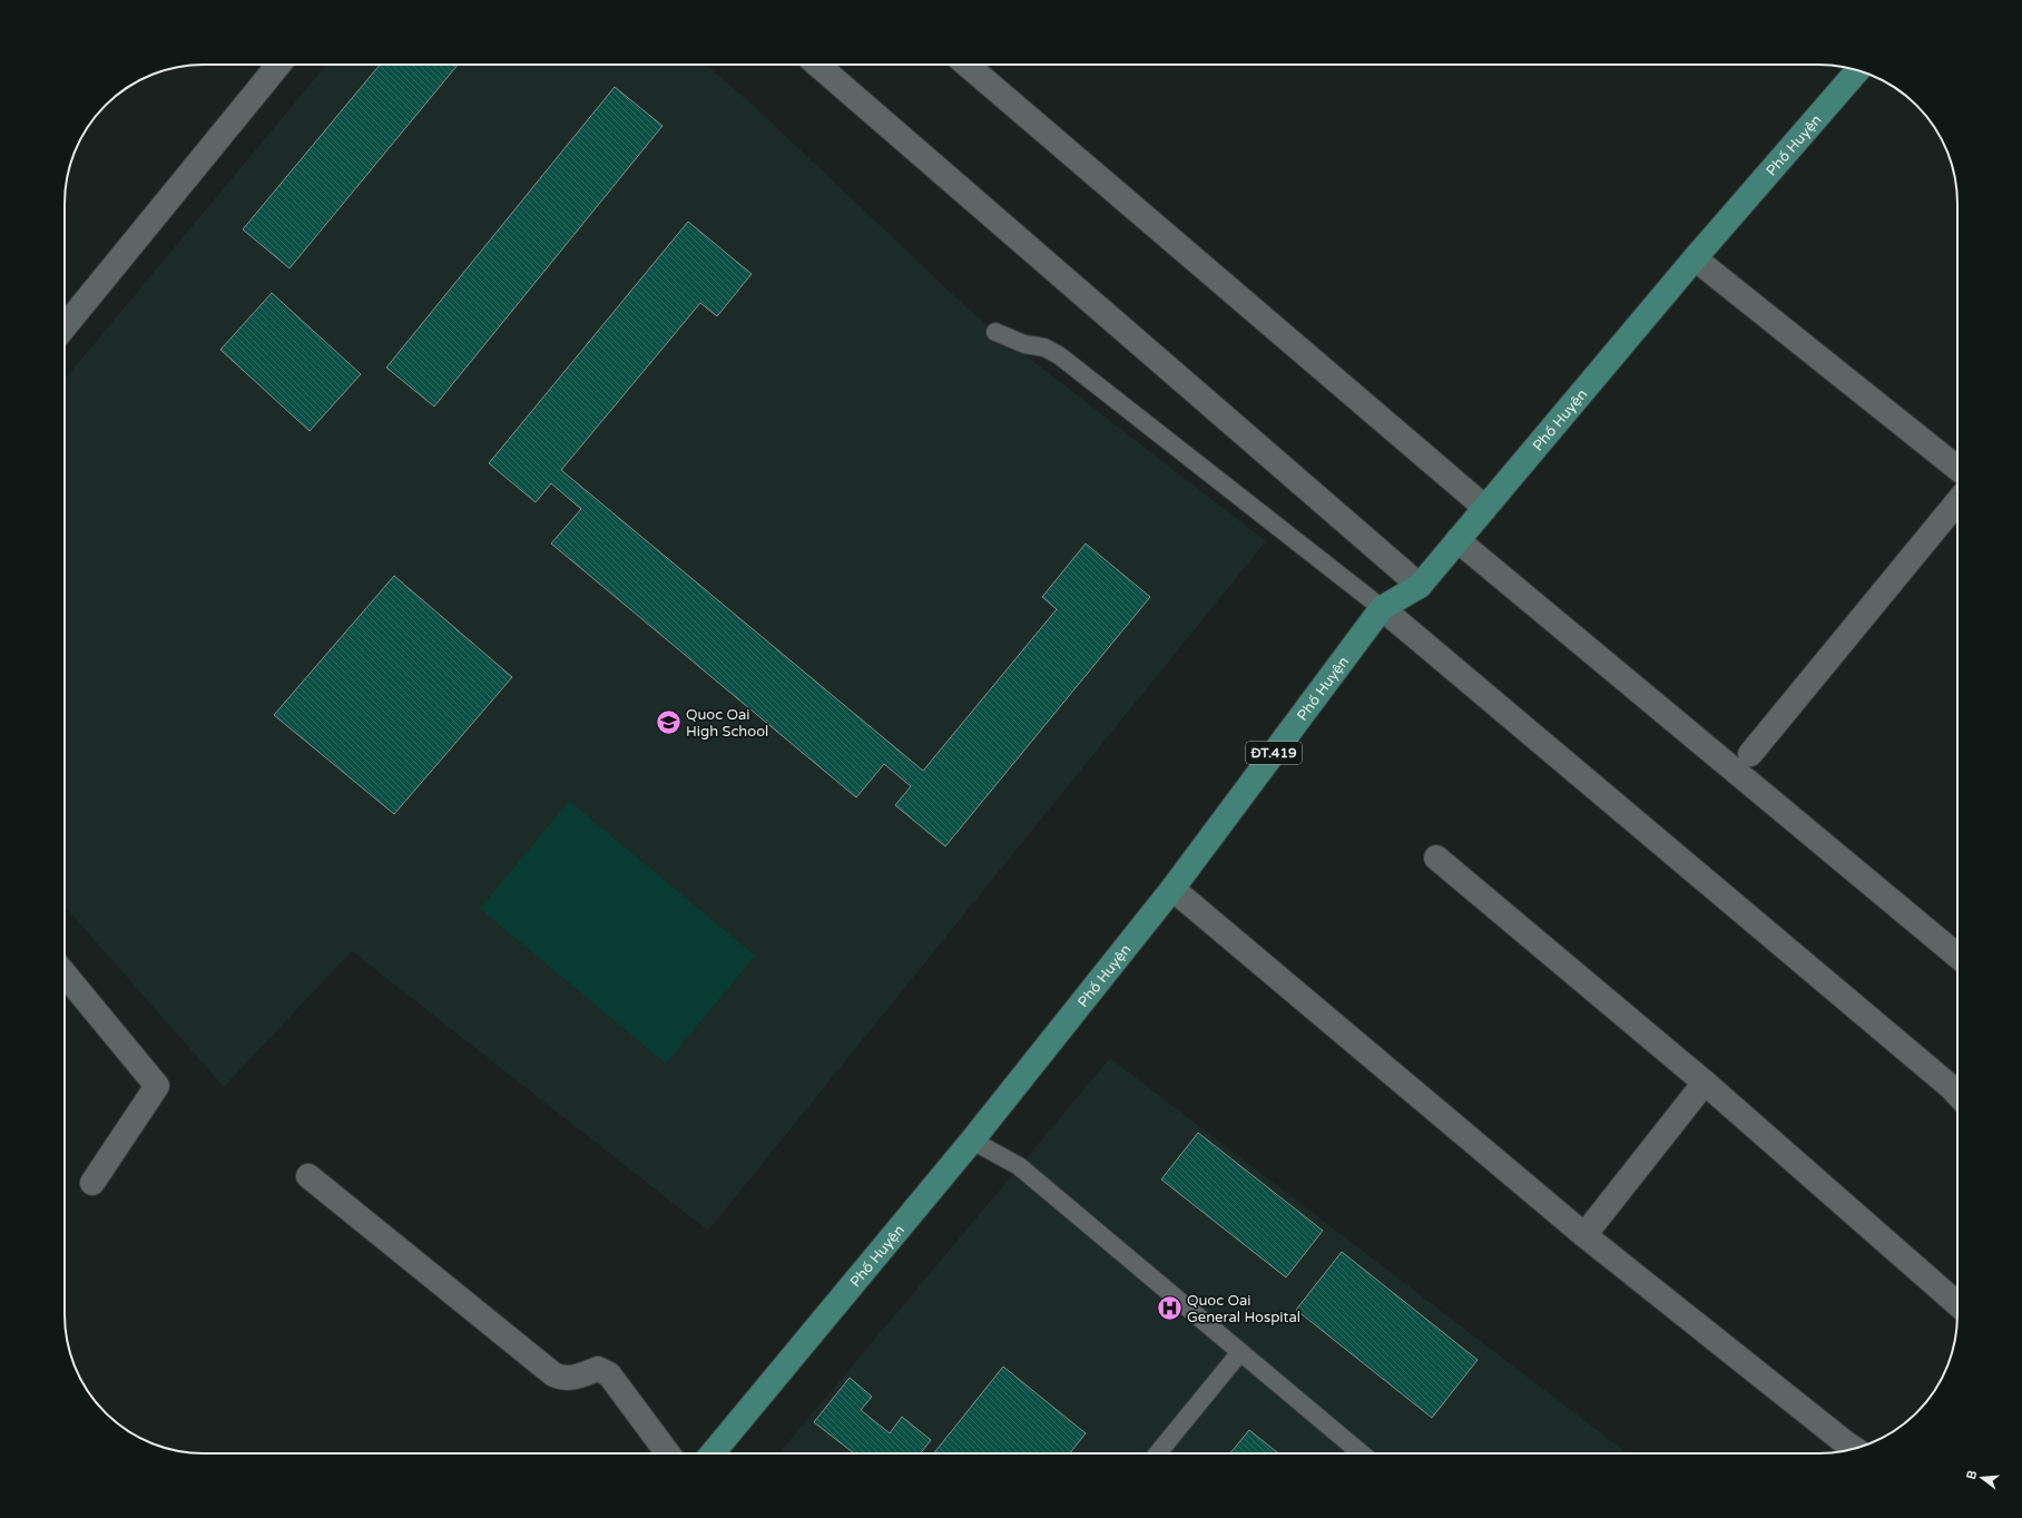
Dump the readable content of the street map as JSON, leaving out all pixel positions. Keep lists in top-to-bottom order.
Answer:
{
  "streets": {
    "main road": ["Phố Huyện", "ĐT.419"]
  },
  "places": {
    "school or university": ["Quoc Oai High School"],
    "hospital": ["Quoc Oai General Hospital"]
  },
  "north": "left"
}
